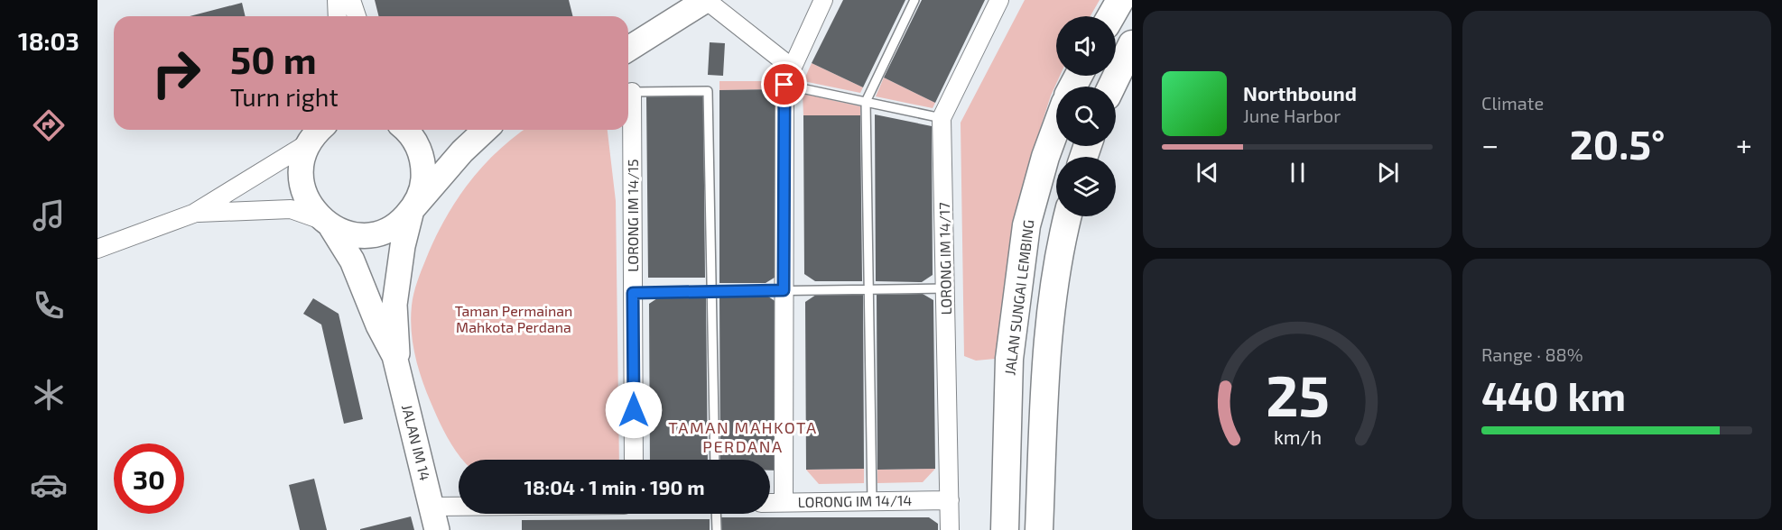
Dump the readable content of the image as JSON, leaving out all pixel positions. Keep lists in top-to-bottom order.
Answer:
{
  "streets": {
    "main road": ["JALAN SUNGAI LEMBING"],
    "street": [
      "LORONG IM 14/15",
      "LORONG IM 14/17",
      "JALAN IM 14",
      "LORONG IM 14/14"
    ]
  },
  "crossings": [
    ["LORONG IM 14/17", "LORONG IM 14/14"]
  ],
  "districts": ["TAMAN MAHKOTA PERDANA"],
  "parks": ["Taman Permainan Mahkota Perdana"],
  "page": {
    "tabs": "18:03",
    "tile": [
      "Climate",
      ["Range · 88%", "440 km"]
    ],
    "turn": ["50 m", "Turn right"],
    "song": ["Northbound", "June Harbor"],
    "heat": ["−", "20.5°", "+"],
    "limit": "30",
    "trip": "18:04 · 1 min · 190 m",
    "gauge": ["25", "km/h"]
  }
}
